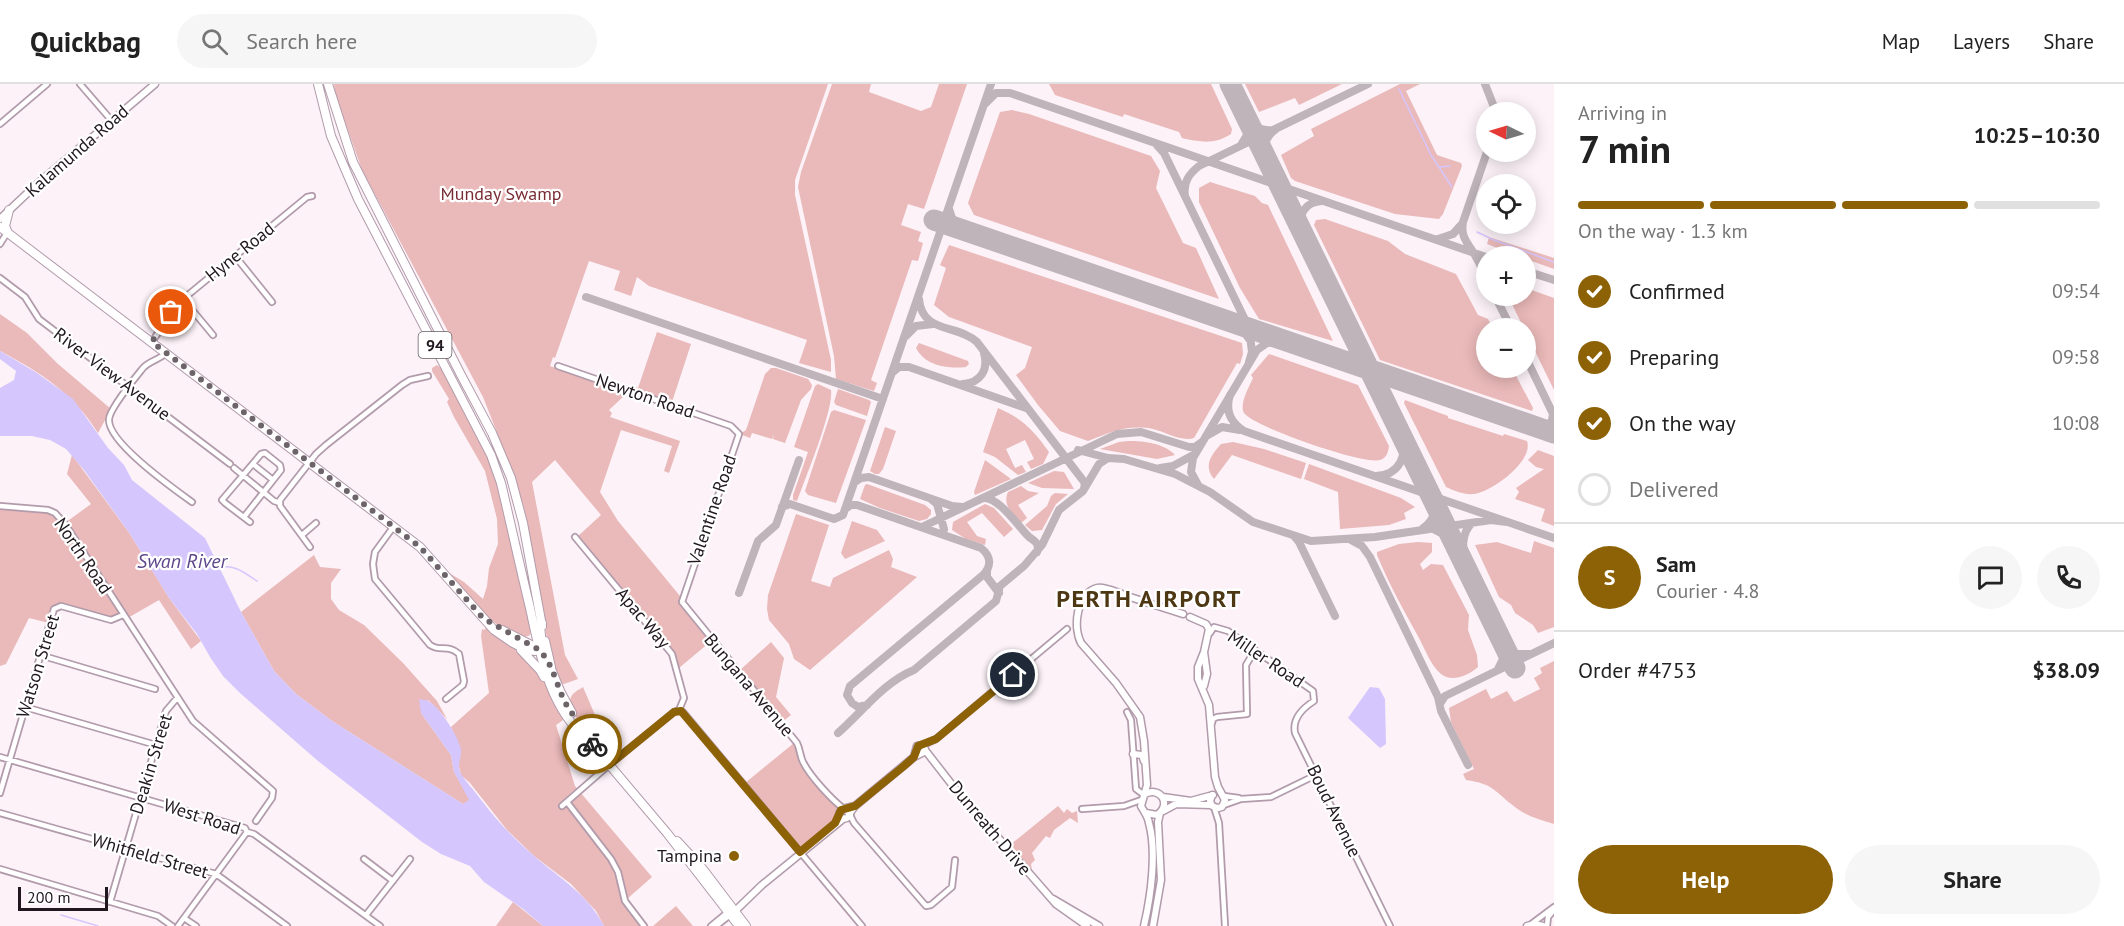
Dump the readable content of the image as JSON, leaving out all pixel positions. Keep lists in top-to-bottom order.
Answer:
{
  "streets": {
    "highway": ["94"],
    "main road": ["Kalamunda Road", "Miller Road", "Dunreath Drive"],
    "street": [
      "Hyne Road",
      "River View Avenue",
      "Newton Road",
      "Valentine Road",
      "North Road",
      "Apac Way",
      "Watson Street",
      "Bungana Avenue",
      "Deakin Street",
      "Boud Avenue",
      "West Road",
      "Whitfield Street"
    ]
  },
  "crossings": [
    ["Newton Road", "Valentine Road"],
    ["Valentine Road", "Bungana Avenue"],
    ["North Road", "Watson Street"],
    ["North Road", "Deakin Street"],
    ["Miller Road", "Boud Avenue"],
    ["Watson Street", "West Road"],
    ["Deakin Street", "West Road"],
    ["Deakin Street", "Whitfield Street"]
  ],
  "districts": ["PERTH AIRPORT"],
  "water": ["Swan River"],
  "parks": ["Munday Swamp"],
  "places": ["Tampina"],
  "scale_bar": "200 m",
  "north": "left",
  "page": {
    "header": "Quickbag",
    "search": "Search here",
    "nav": ["Map", "Layers", "Share"],
    "heading": ["7 min", "Arriving in", "10:25–10:30"],
    "panel": [
      "Sam",
      "Courier · 4.8",
      "Order #4753",
      "$38.09"
    ],
    "map_buttons": ["+", "−"],
    "bar": "On the way · 1.3 km",
    "list": [
      ["Confirmed", "09:54"],
      ["Preparing", "09:58"],
      ["On the way", "10:08"],
      "Delivered"
    ],
    "round": "S",
    "buttons": ["Help", "Share"],
    "scale": "200 m"
  }
}
